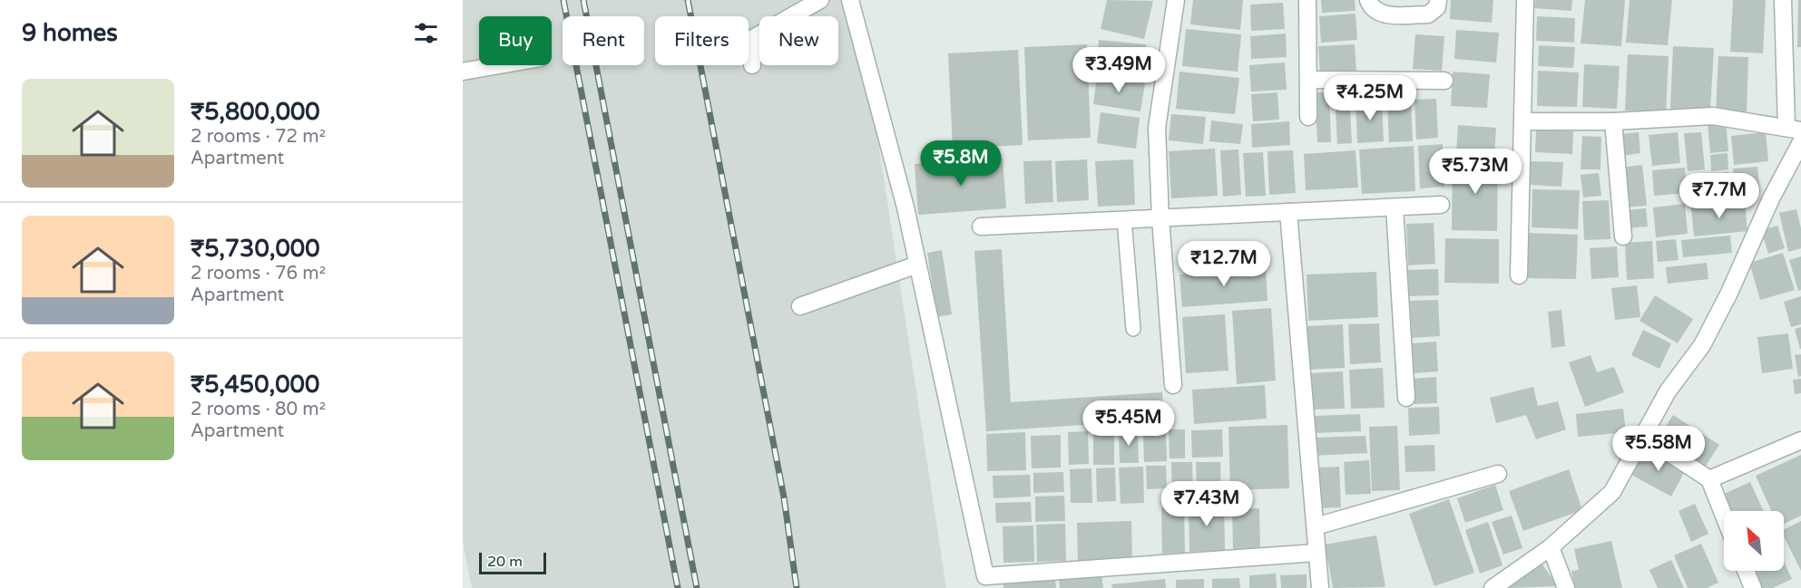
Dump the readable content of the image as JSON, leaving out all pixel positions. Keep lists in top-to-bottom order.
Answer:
{
  "scale_bar": "20 m",
  "north": "top left",
  "page": {
    "heading": "9 homes",
    "chip": [
      "Buy",
      "Rent",
      "Filters",
      "New"
    ],
    "price": [
      "₹3.49M",
      "₹4.25M",
      "₹5.8M",
      "₹5.73M",
      "₹7.7M",
      "₹12.7M",
      "₹5.45M",
      "₹5.58M",
      "₹7.43M"
    ],
    "list": [
      {
        "name": "₹5,800,000",
        "note": "2 rooms · 72 m² · Apartment"
      },
      {
        "name": "₹5,730,000",
        "note": "2 rooms · 76 m² · Apartment"
      },
      {
        "name": "₹5,450,000",
        "note": "2 rooms · 80 m² · Apartment"
      }
    ],
    "scale": "20 m"
  }
}
